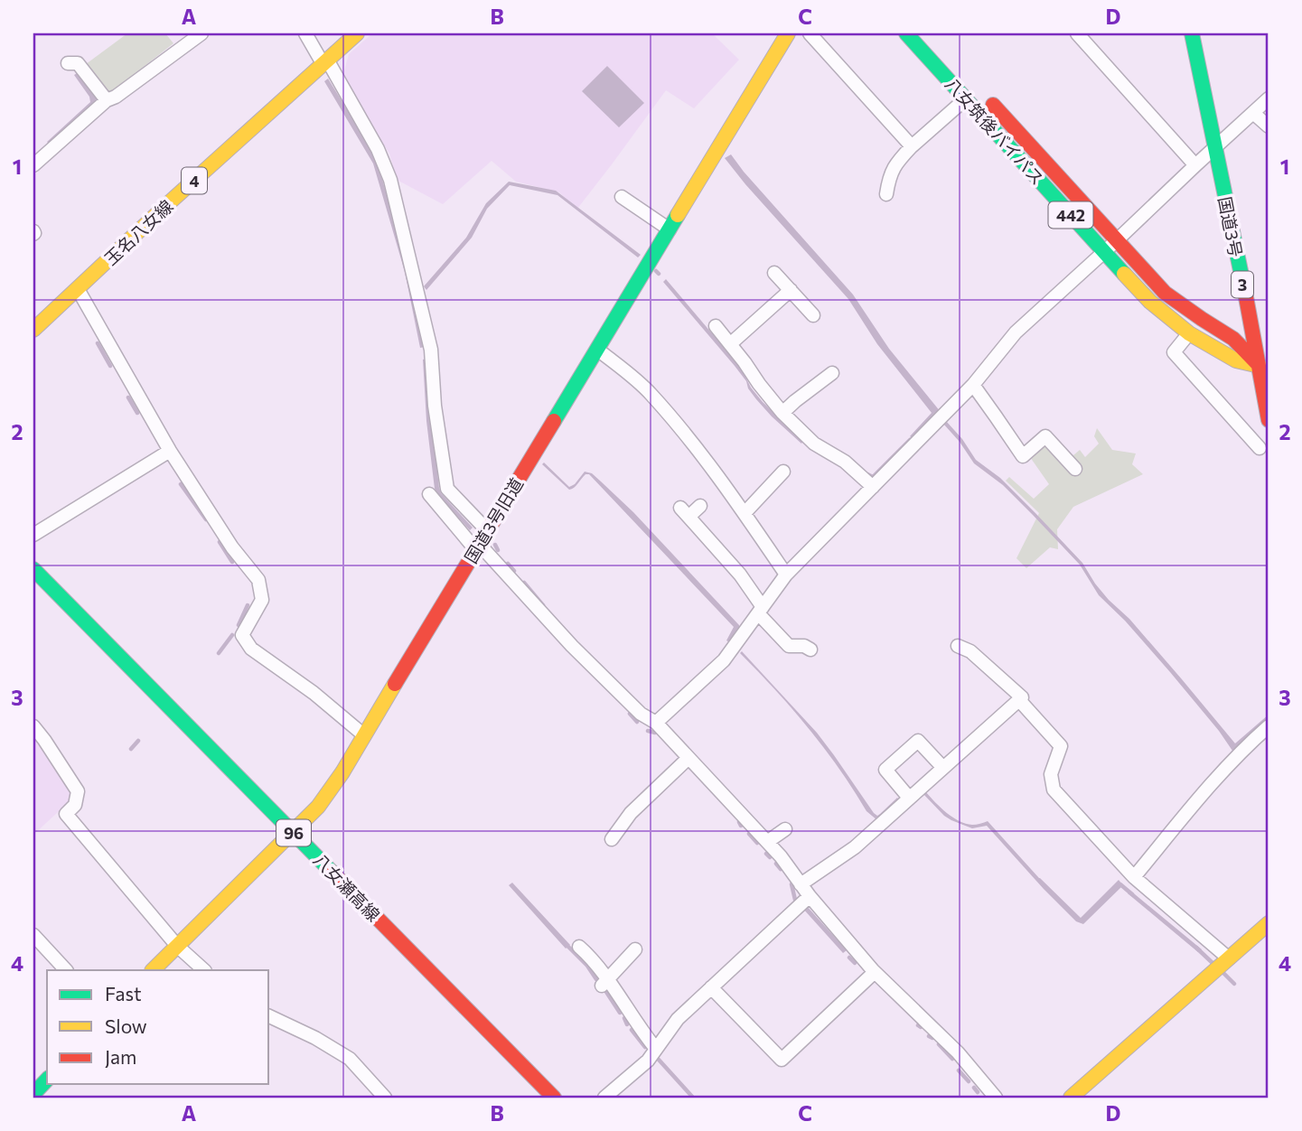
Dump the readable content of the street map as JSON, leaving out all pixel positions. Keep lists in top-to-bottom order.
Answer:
{
  "streets": {
    "main road": [
      "八女筑後バイパス",
      "4",
      "442",
      "国道3号",
      "玉名八女線",
      "3",
      "国道3号旧道",
      "96",
      "八女瀬高線"
    ]
  },
  "crossings": [
    ["八女筑後バイパス", "国道3号"],
    ["国道3号旧道", "八女瀬高線"]
  ],
  "legend": ["Fast", "Slow", "Jam"],
  "grid": {
    "columns": [
      "A",
      "B",
      "C",
      "D"
    ],
    "rows": [
      "1",
      "2",
      "3",
      "4"
    ]
  }
}
